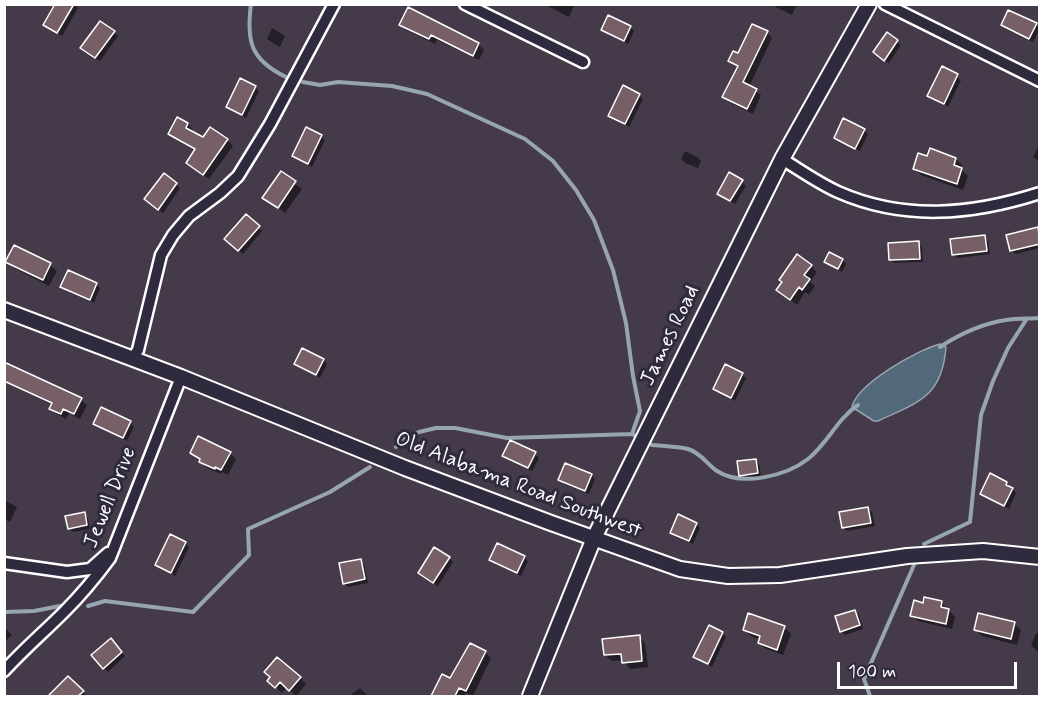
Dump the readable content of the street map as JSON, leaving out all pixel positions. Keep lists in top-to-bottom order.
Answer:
{
  "streets": {
    "street": ["James Road", "Old Alabama Road Southwest", "Jewell Drive"]
  },
  "crossings": [
    ["James Road", "Old Alabama Road Southwest"],
    ["Old Alabama Road Southwest", "Jewell Drive"]
  ],
  "scale_bar": "100 m"
}
